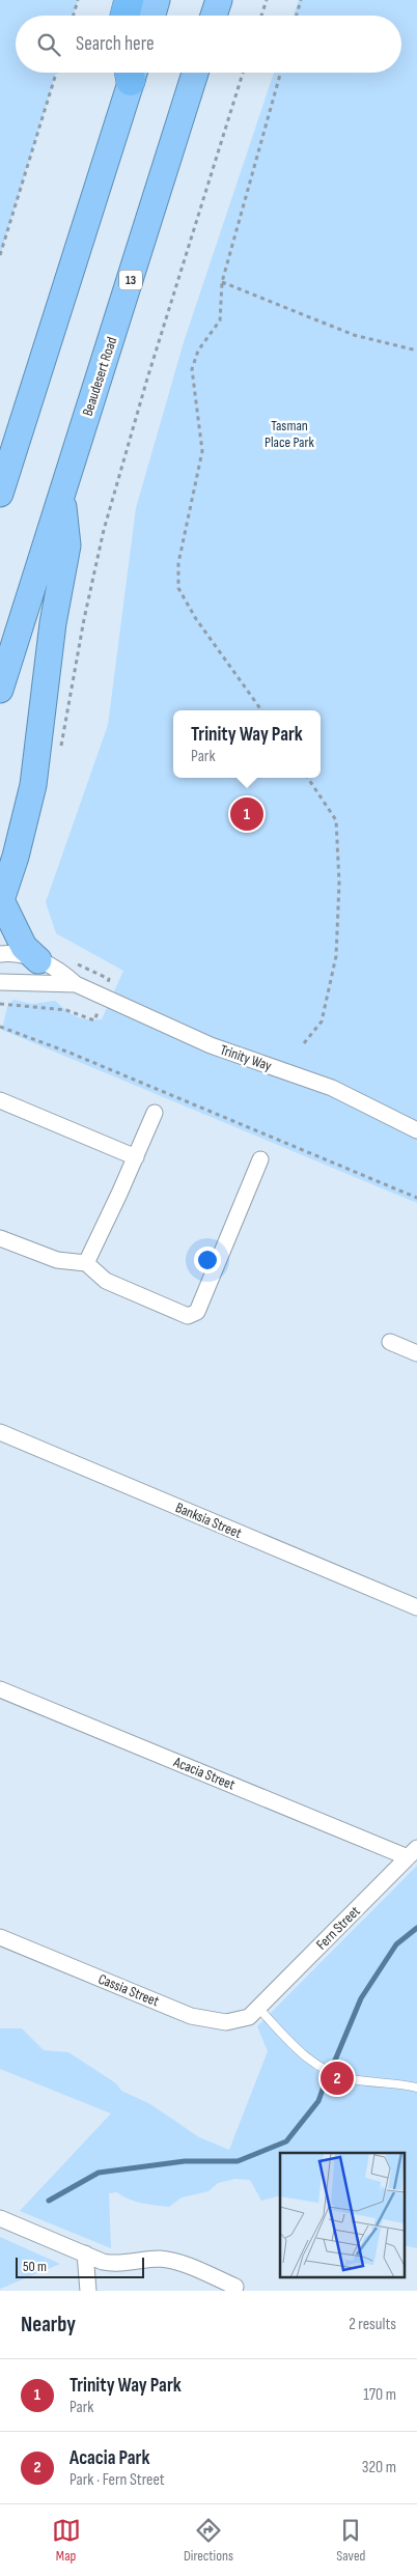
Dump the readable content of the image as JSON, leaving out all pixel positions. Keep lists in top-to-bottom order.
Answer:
{
  "streets": {
    "highway": ["13", "Beaudesert Road"],
    "street": [
      "Trinity Way",
      "Banksia Street",
      "Acacia Street",
      "Fern Street",
      "Cassia Street"
    ]
  },
  "crossings": [
    ["Acacia Street", "Fern Street"],
    ["Fern Street", "Cassia Street"]
  ],
  "parks": ["Tasman Place Park"],
  "scale_bar": "50 m",
  "page": {
    "search": "Search here",
    "popup": ["Trinity Way Park", "Park"],
    "pins": ["1", "2"],
    "scale": "50 m",
    "heading": ["Nearby", "2 results"],
    "list": [
      {
        "mark": "1",
        "name": "Trinity Way Park",
        "note": "Park",
        "value": "170 m"
      },
      {
        "mark": "2",
        "name": "Acacia Park",
        "note": "Park · Fern Street",
        "value": "320 m"
      }
    ],
    "nav": ["Map", "Directions", "Saved"]
  }
}
